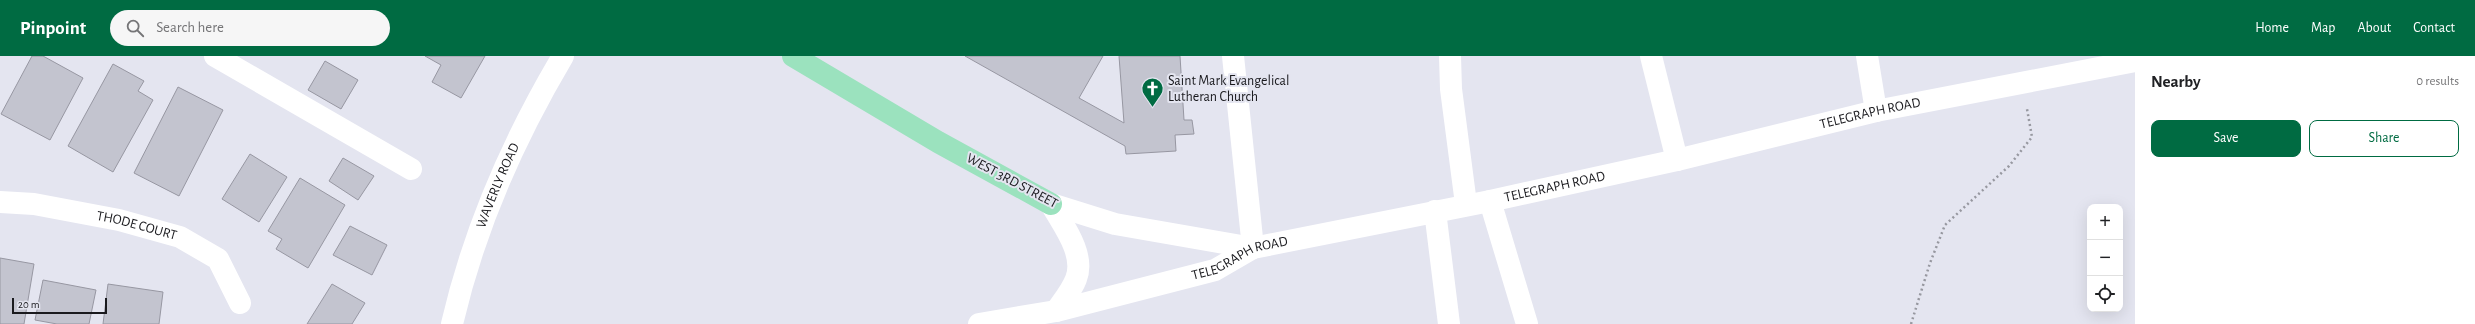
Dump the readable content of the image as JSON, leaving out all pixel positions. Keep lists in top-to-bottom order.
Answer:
{
  "streets": {
    "main road": ["WEST 3RD STREET"],
    "street": ["TELEGRAPH ROAD", "WAVERLY ROAD", "THODE COURT"]
  },
  "crossings": [
    ["TELEGRAPH ROAD", "WEST 3RD STREET"]
  ],
  "places": {
    "church": ["Saint Mark Evangelical Lutheran Church"]
  },
  "scale_bar": "20 m",
  "page": {
    "header": "Pinpoint",
    "search": "Search here",
    "nav": [
      "Home",
      "Map",
      "About",
      "Contact"
    ],
    "heading": ["Nearby", "0 results"],
    "buttons": ["Save", "Share"],
    "map_buttons": ["+", "−"],
    "scale": "20 m"
  }
}
